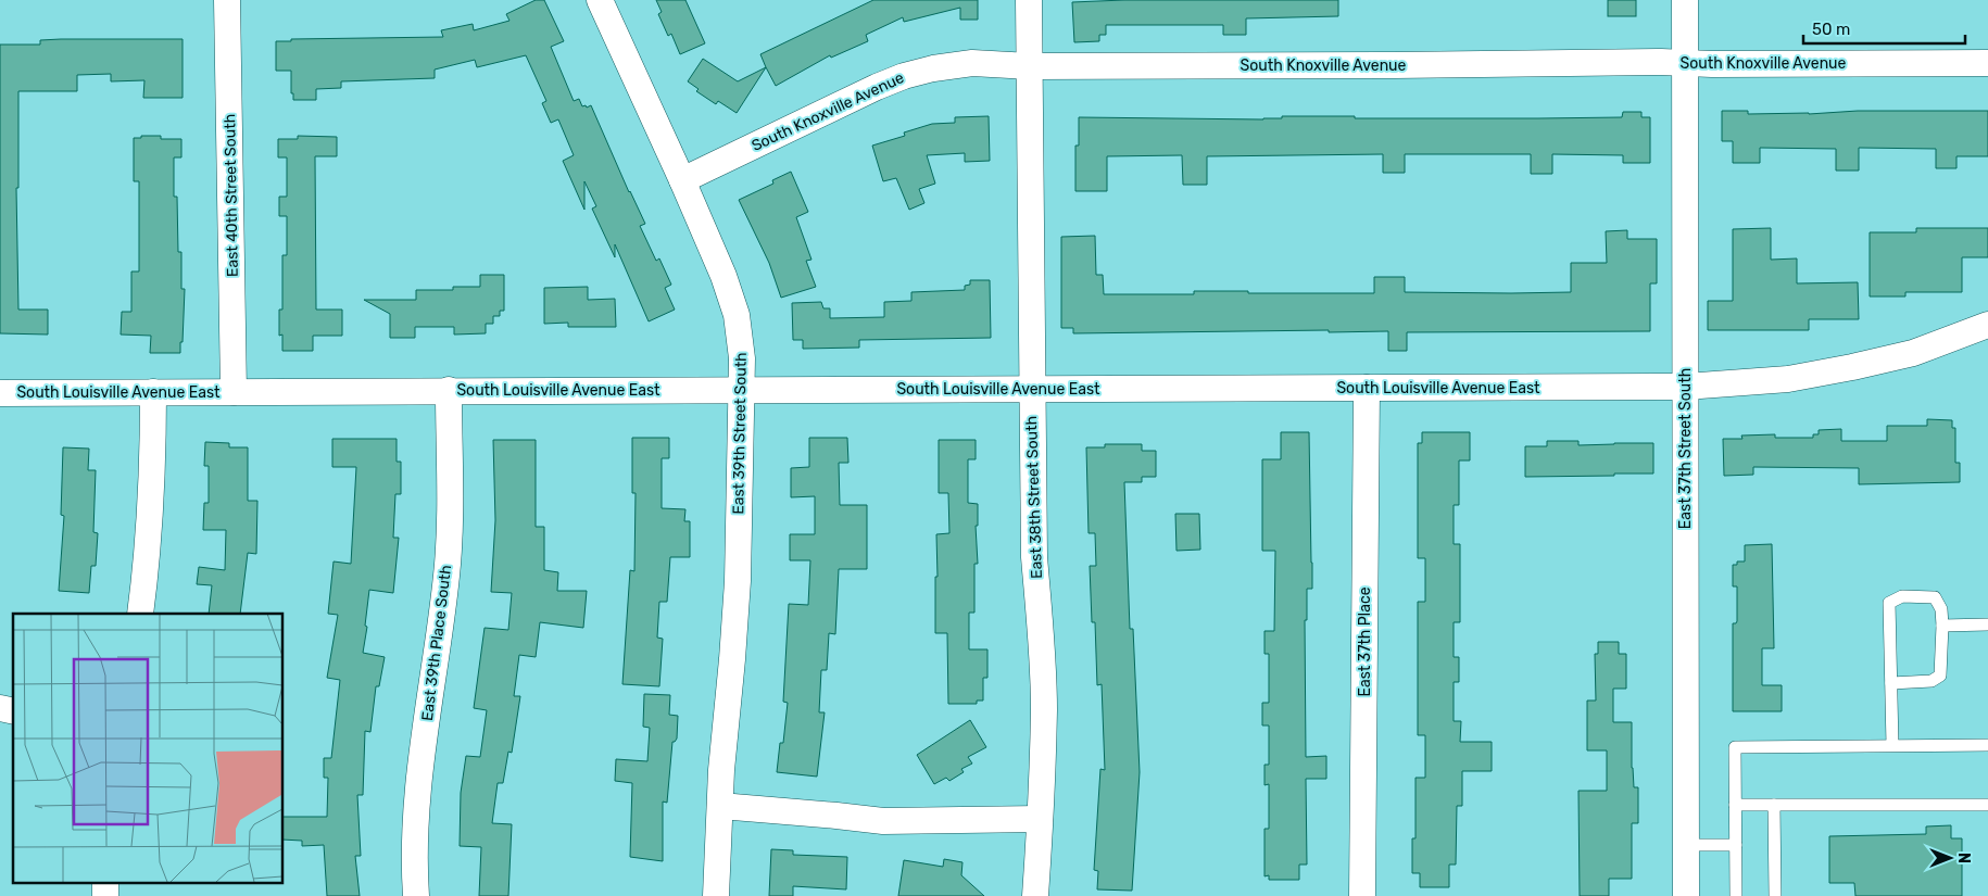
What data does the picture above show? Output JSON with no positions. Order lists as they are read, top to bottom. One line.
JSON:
{"streets":{"street":["South Knoxville Avenue","East 40th Street South","South Louisville Avenue East","East 39th Street South","East 37th Street South","East 38th Street South","East 37th Place","East 39th Place South"]},"crossings":[["South Knoxville Avenue","East 39th Street South"],["South Knoxville Avenue","East 37th Street South"],["South Knoxville Avenue","East 38th Street South"],["East 40th Street South","South Louisville Avenue East"],["South Louisville Avenue East","East 39th Street South"],["South Louisville Avenue East","East 37th Street South"],["South Louisville Avenue East","East 38th Street South"],["South Louisville Avenue East","East 37th Place"],["South Louisville Avenue East","East 39th Place South"]],"scale_bar":"50 m","north":"right"}
